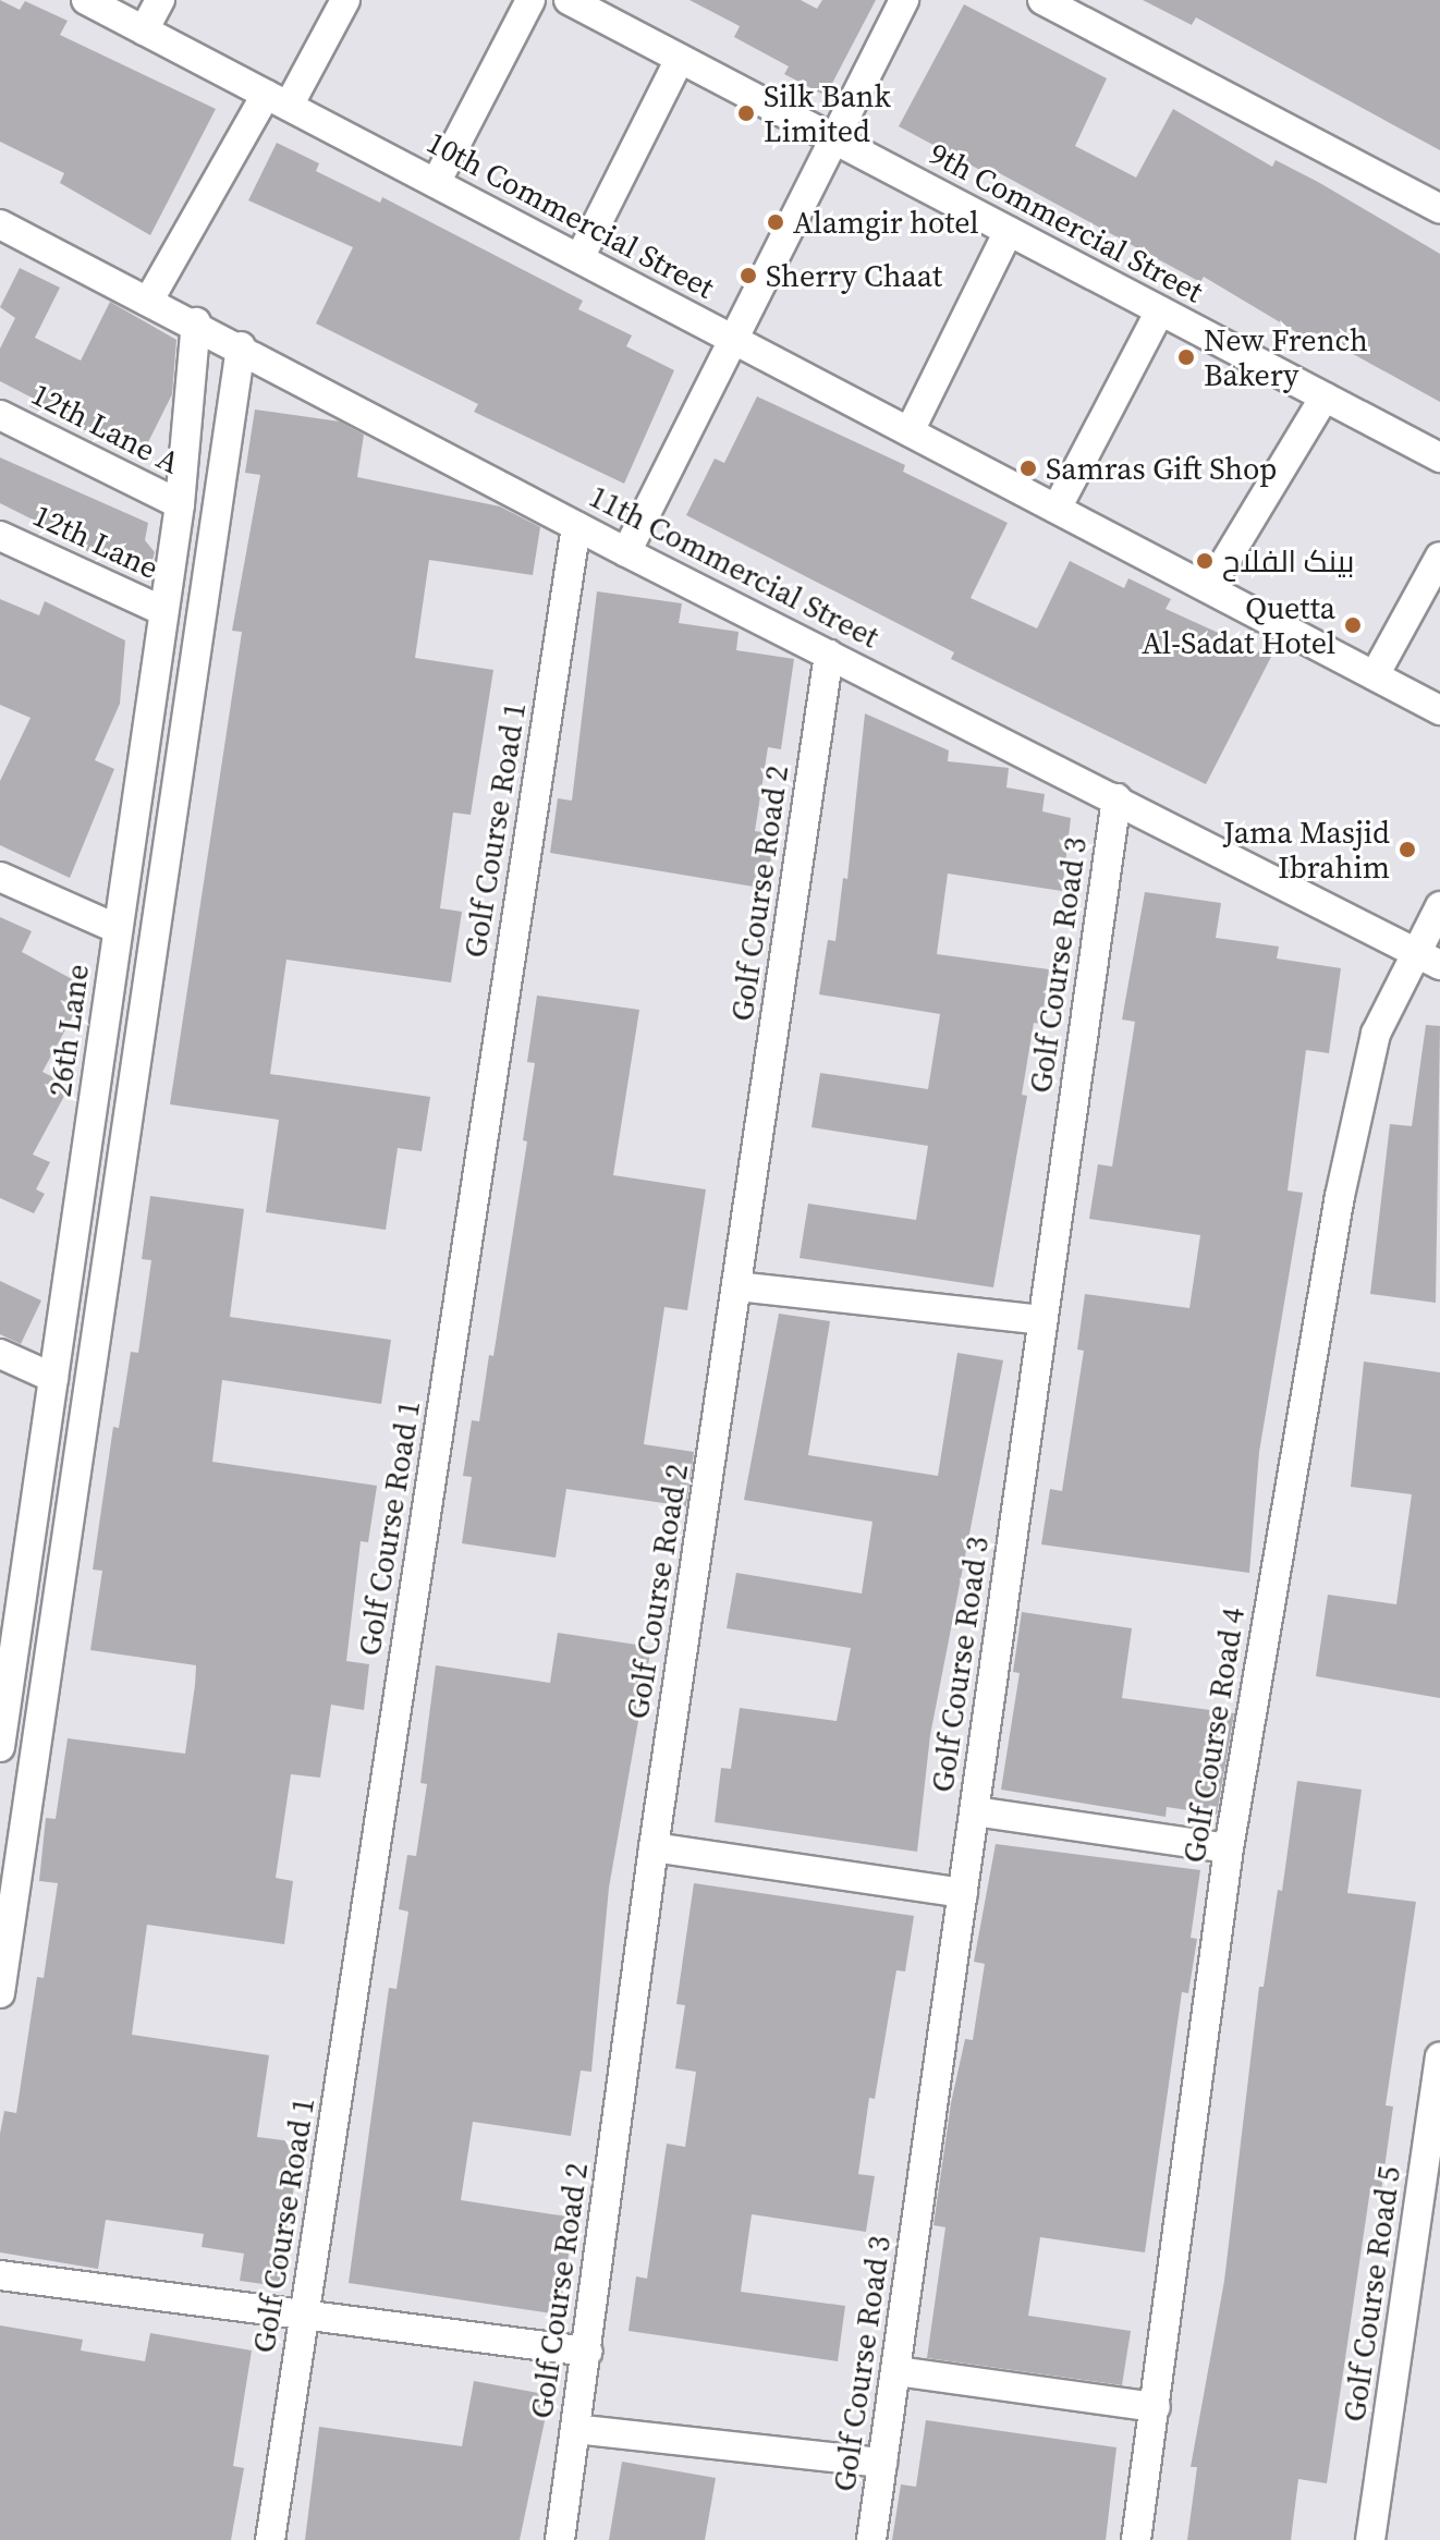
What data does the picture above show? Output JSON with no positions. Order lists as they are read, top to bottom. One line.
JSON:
{"streets":{"street":["10th Commercial Street","9th Commercial Street","12th Lane A","12th Lane","11th Commercial Street","Golf Course Road 1","Golf Course Road 2","Golf Course Road 3","26th Lane","Golf Course Road 4","Golf Course Road 5"]},"crossings":[["12th Lane A","26th Lane"],["12th Lane","26th Lane"],["11th Commercial Street","Golf Course Road 1"],["11th Commercial Street","Golf Course Road 2"],["11th Commercial Street","Golf Course Road 3"],["11th Commercial Street","26th Lane"],["11th Commercial Street","Golf Course Road 4"]],"places":["Silk Bank Limited","Alamgir hotel","Sherry Chaat","New French Bakery","Samras Gift Shop","بینک الفلاح","Quetta Al-Sadat Hotel","Jama Masjid Ibrahim"]}
